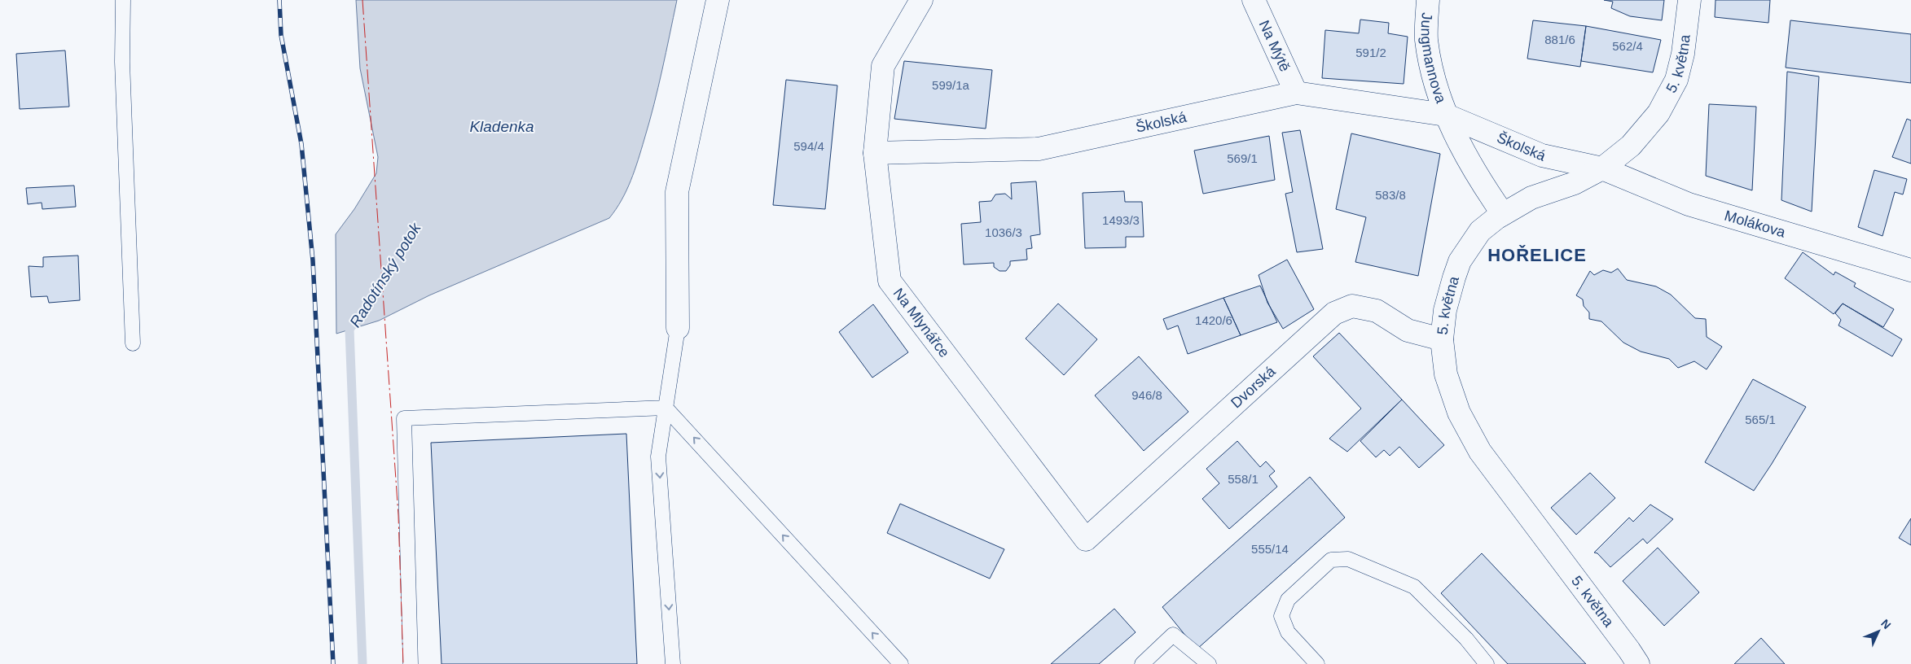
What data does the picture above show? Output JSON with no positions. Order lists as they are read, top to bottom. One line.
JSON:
{"streets":{"street":["Na Mýtě","Jungmannova","5. května","Školská","Molákova","Na Mlynářce","Dvorská"]},"crossings":[["Na Mýtě","Školská"],["Jungmannova","Školská"],["5. května","Školská"],["5. května","Molákova"],["5. května","Dvorská"],["Školská","Molákova"],["Školská","Na Mlynářce"],["Na Mlynářce","Dvorská"]],"districts":["HOŘELICE"],"water":["Kladenka","Radotínský potok"],"house_numbers":["881/6","562/4","591/2","599/1a","594/4","569/1","583/8","1493/3","1036/3","1420/6","946/8","565/1","558/1","555/14"],"north":"top right"}
